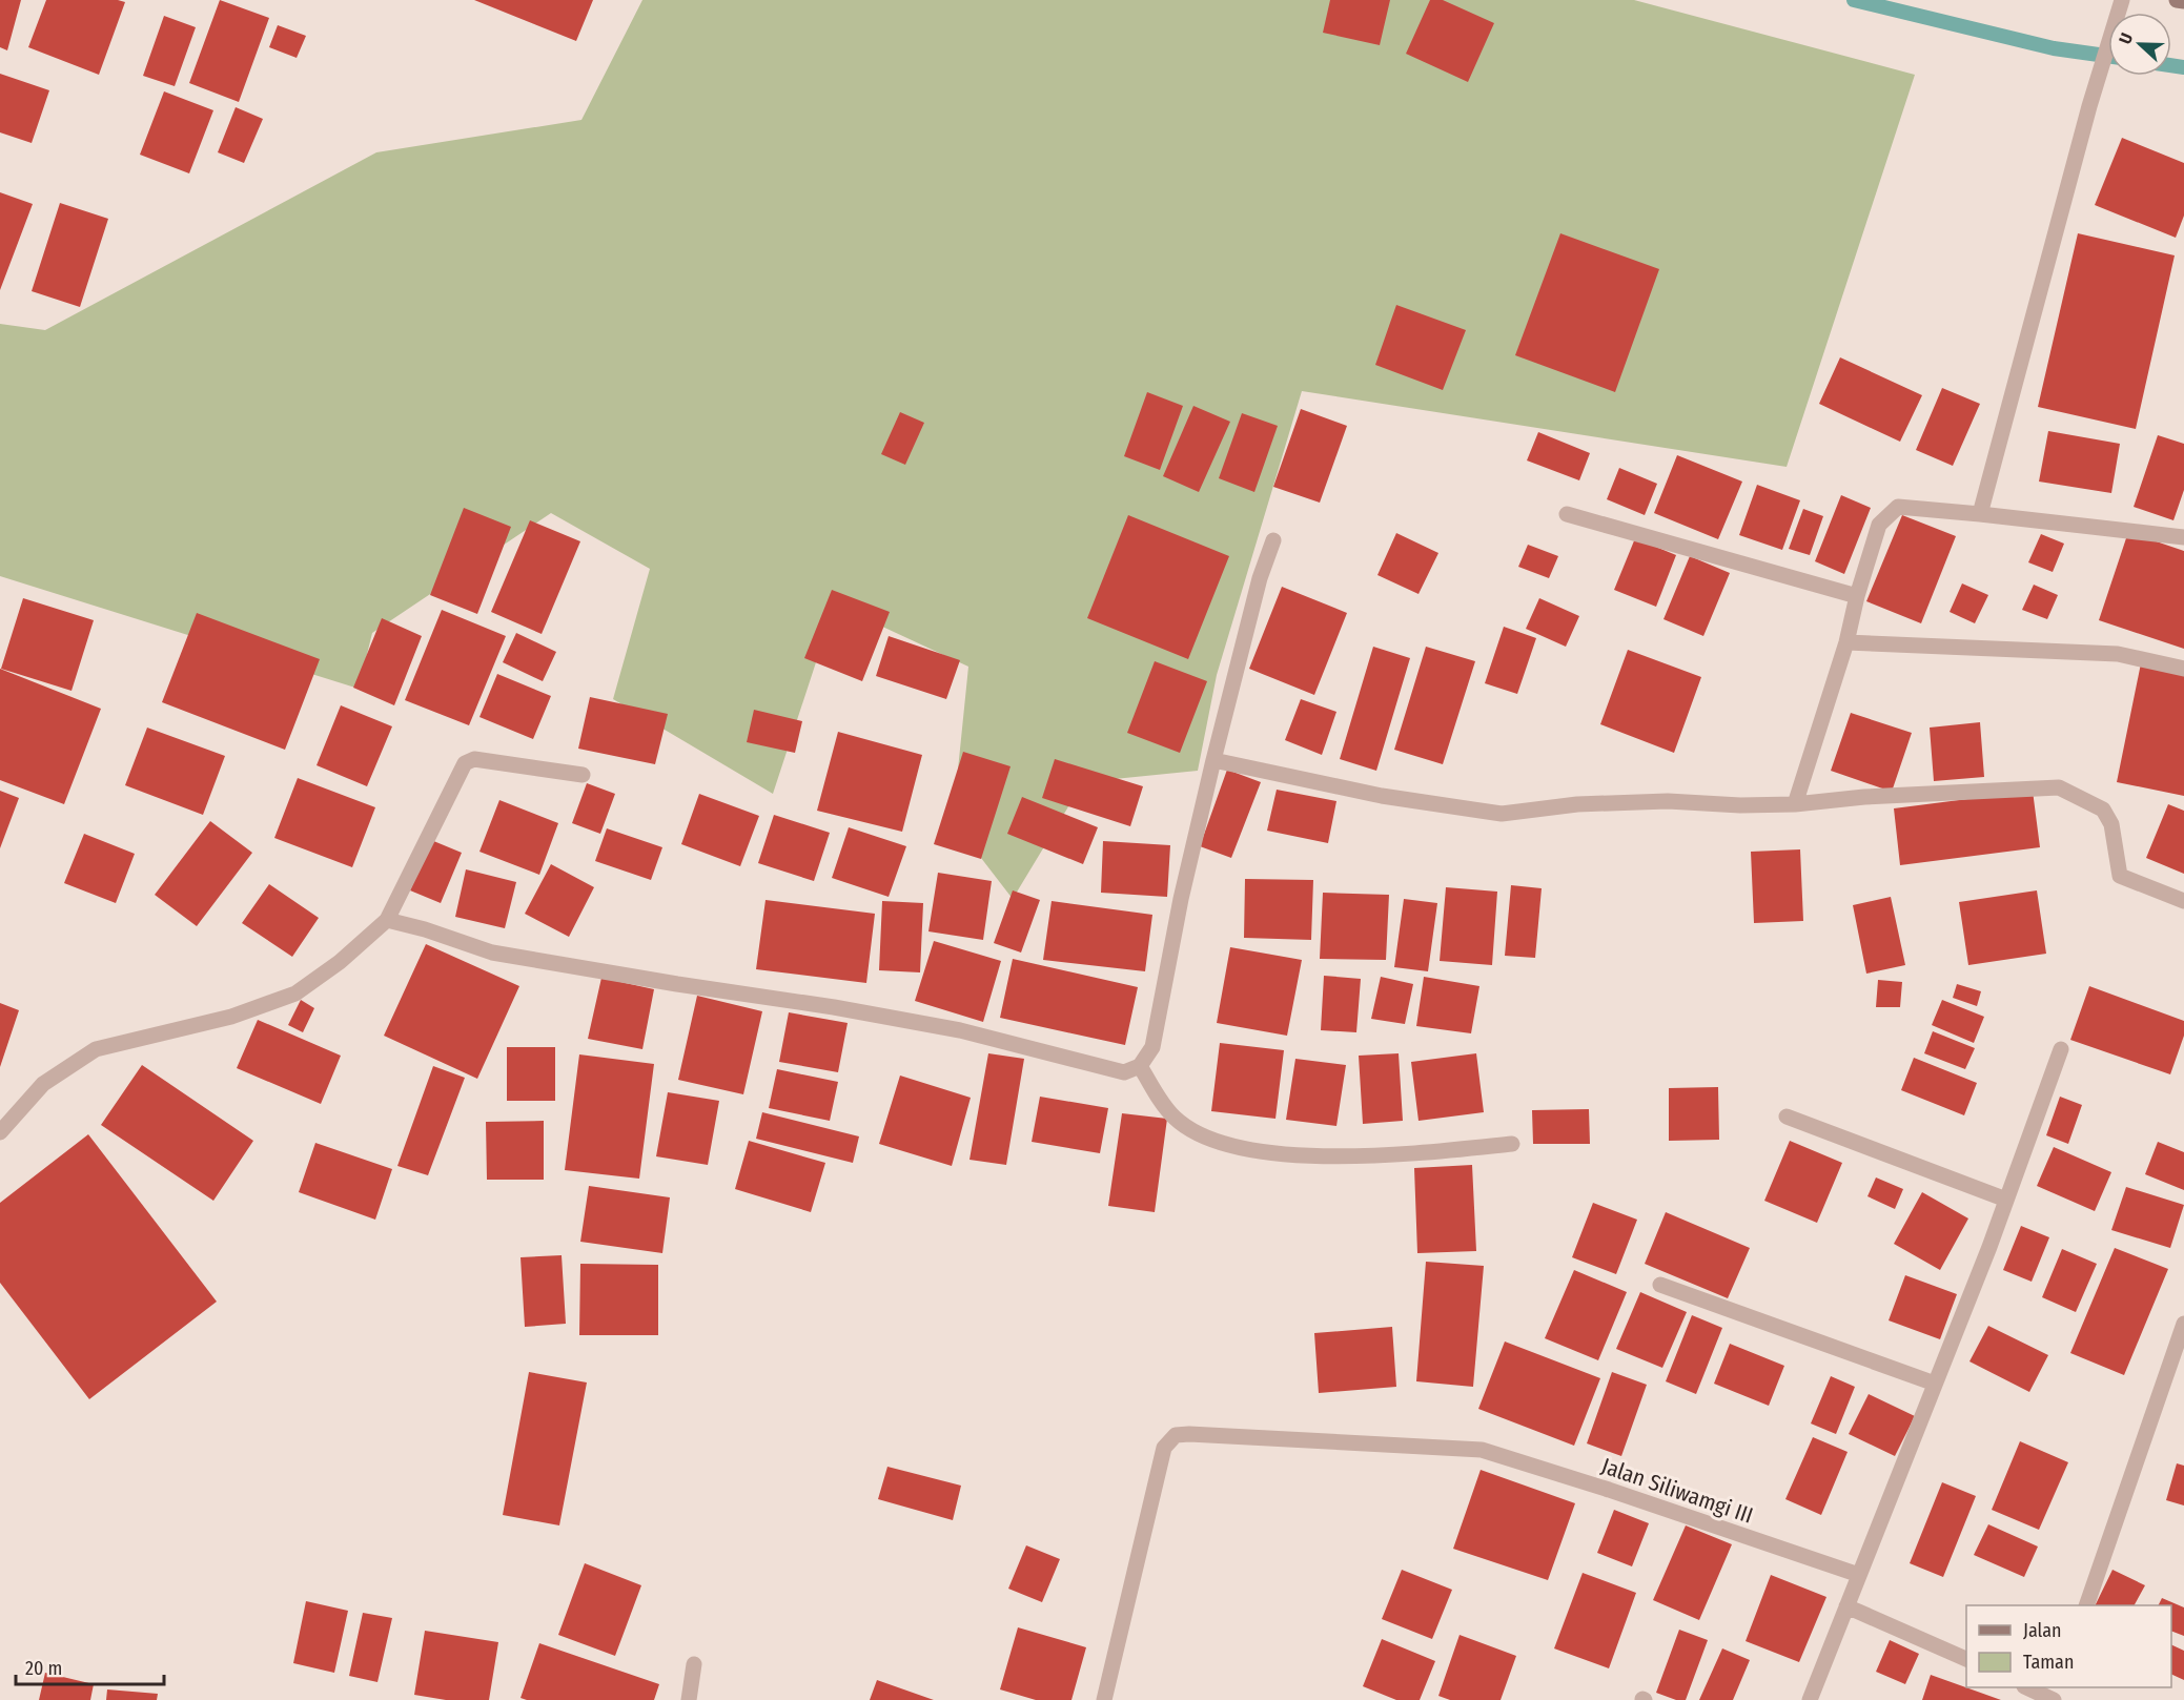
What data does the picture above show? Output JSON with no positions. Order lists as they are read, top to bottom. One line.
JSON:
{"streets":{"street":["Jalan Siliwamgi III"]},"legend":["Jalan","Taman"],"scale_bar":"20 m","north":"left"}
